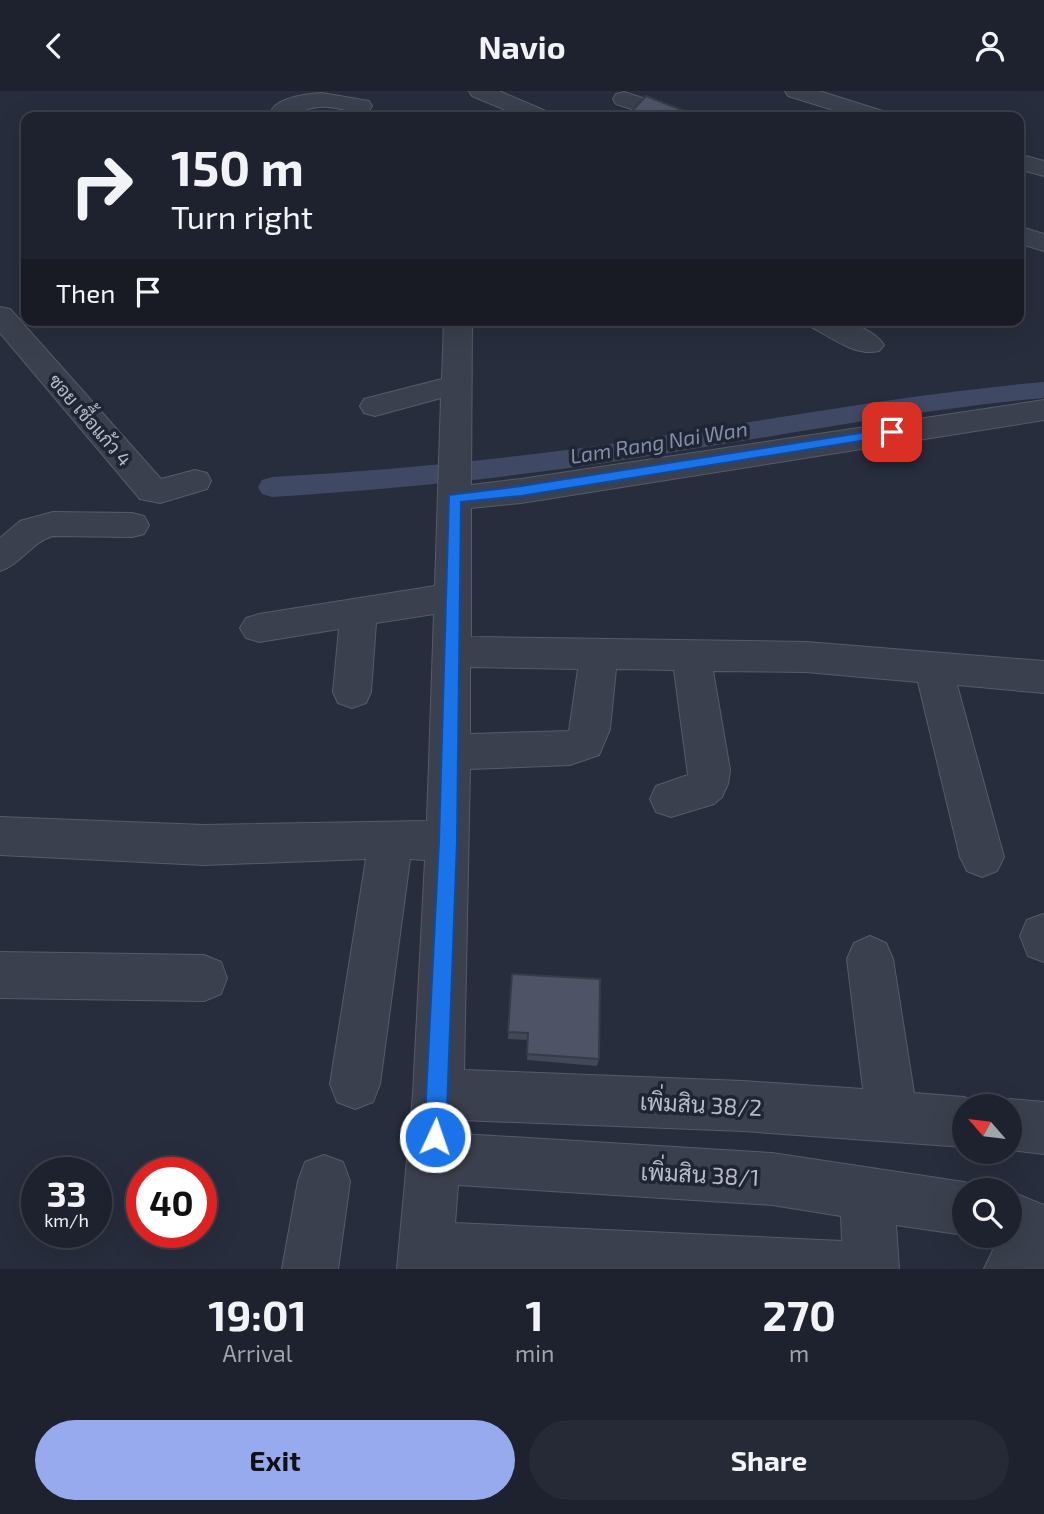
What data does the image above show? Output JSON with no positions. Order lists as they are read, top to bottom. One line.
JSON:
{"streets":{"street":["ซอย เชื้อแก้ว 4","เพิ่มสิน 38/2","เพิ่มสิน 38/1"]},"water":["Lam Rang Nai Wan"],"north":"top left","page":{"header":"Navio","turn":["150 m","Turn right"],"then":"Then","speed":"33 km/h","limit":"40","eta":["19:01","Arrival","1","min","270","m"],"buttons":["Exit","Share"]}}
